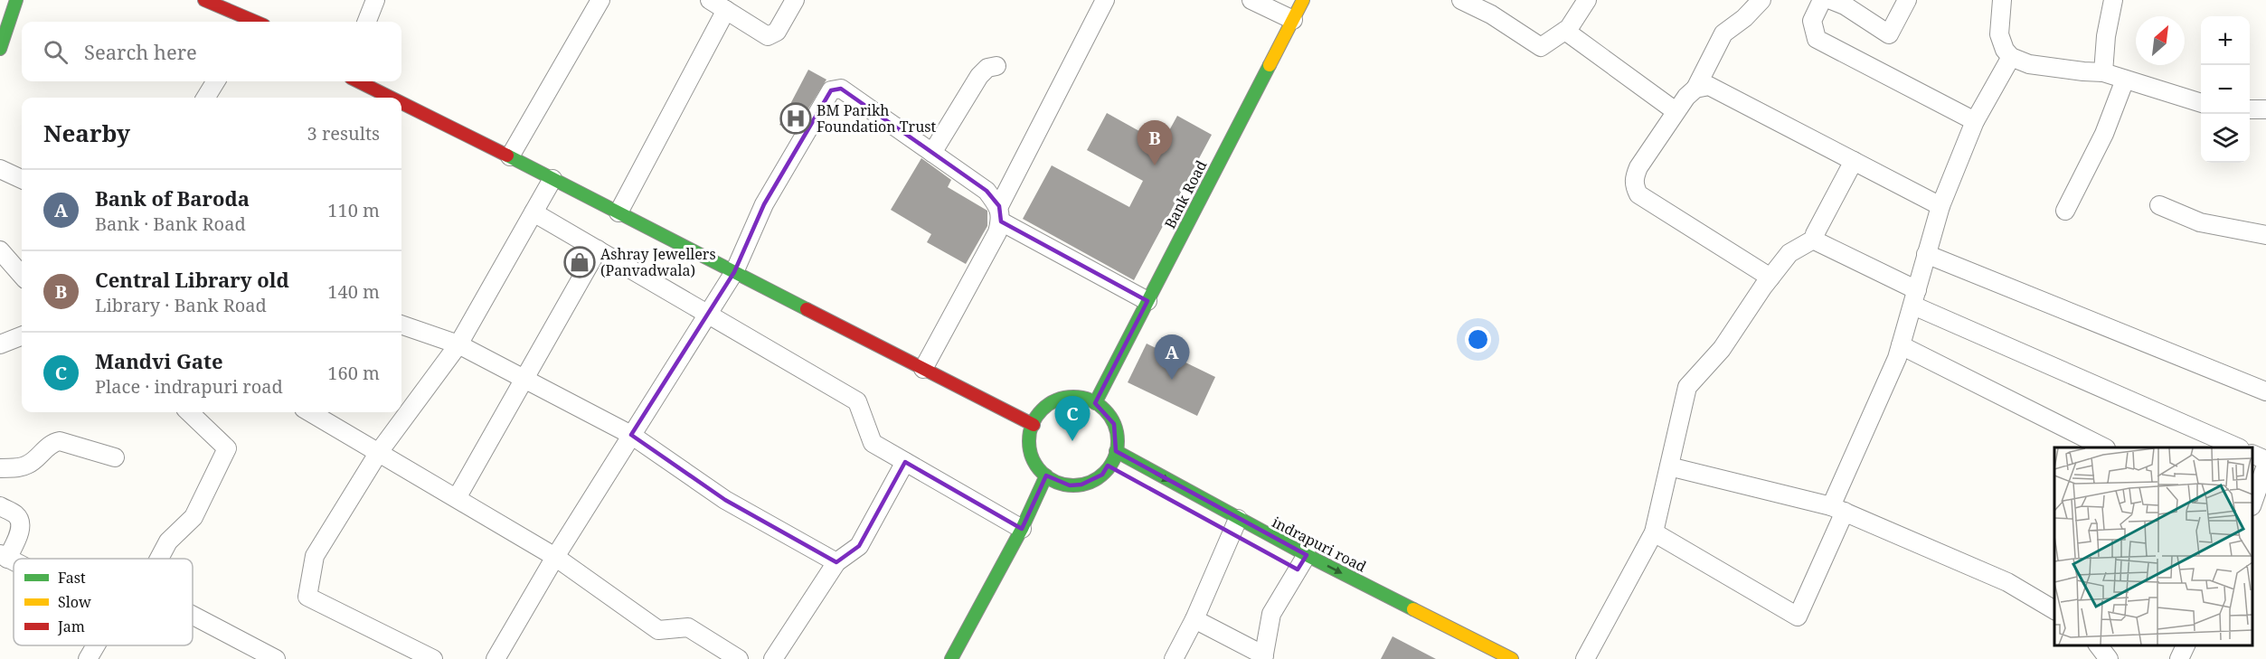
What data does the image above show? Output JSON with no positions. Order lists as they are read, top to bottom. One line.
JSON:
{"streets":{"main road":["Bank Road","indrapuri road"]},"crossings":[["Bank Road","indrapuri road"]],"one_way":["indrapuri road"],"places":{"hospital":["BM Parikh Foundation Trust"],"shop":["Ashray Jewellers (Panvadwala)"]},"legend":["Fast","Slow","Jam"],"north":"top right","page":{"map_buttons":["+","−"],"search":"Search here","heading":["Nearby","3 results"],"pins":["B","A","C"],"list":[{"mark":"A","name":"Bank of Baroda","note":"Bank · Bank Road","value":"110 m"},{"mark":"B","name":"Central Library old","note":"Library · Bank Road","value":"140 m"},{"mark":"C","name":"Mandvi Gate","note":"Place · indrapuri road","value":"160 m"}]}}
